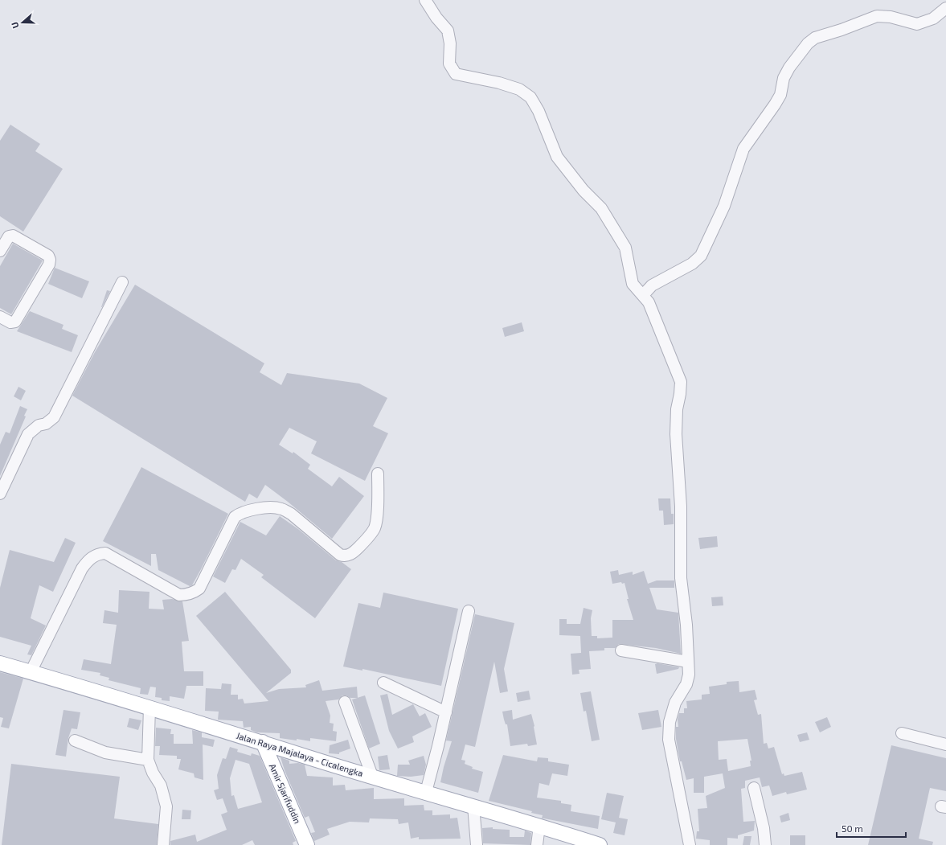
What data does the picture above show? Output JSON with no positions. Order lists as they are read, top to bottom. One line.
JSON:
{"streets":{"main road":["Jalan Raya Majalaya - Cicalengka","Amir Sjarifuddin"]},"crossings":[["Jalan Raya Majalaya - Cicalengka","Amir Sjarifuddin"]],"scale_bar":"50 m","north":"left"}
